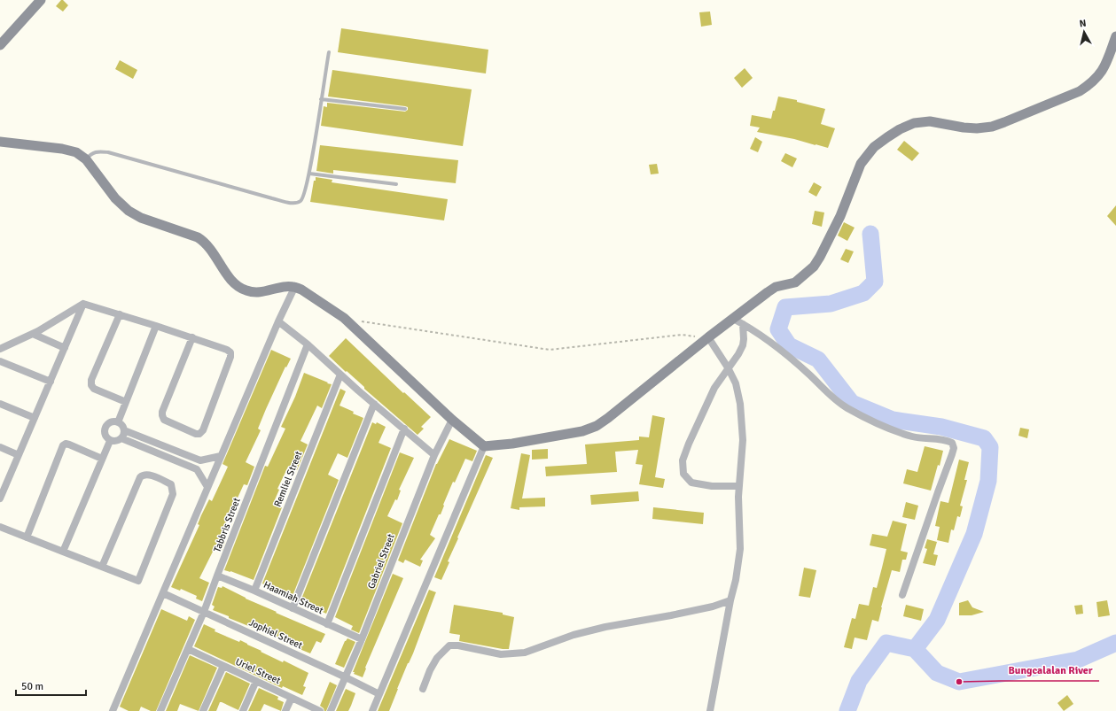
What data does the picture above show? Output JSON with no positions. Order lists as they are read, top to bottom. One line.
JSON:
{"streets":{"street":["Remliel Street","Tabbris Street","Gabriel Street","Haamiah Street","Jophiel Street","Uriel Street"]},"crossings":[["Remliel Street","Haamiah Street"],["Tabbris Street","Haamiah Street"],["Tabbris Street","Jophiel Street"],["Tabbris Street","Uriel Street"],["Gabriel Street","Haamiah Street"],["Gabriel Street","Jophiel Street"]],"places":["Bungcalalan River"],"scale_bar":"50 m","north":"top"}
